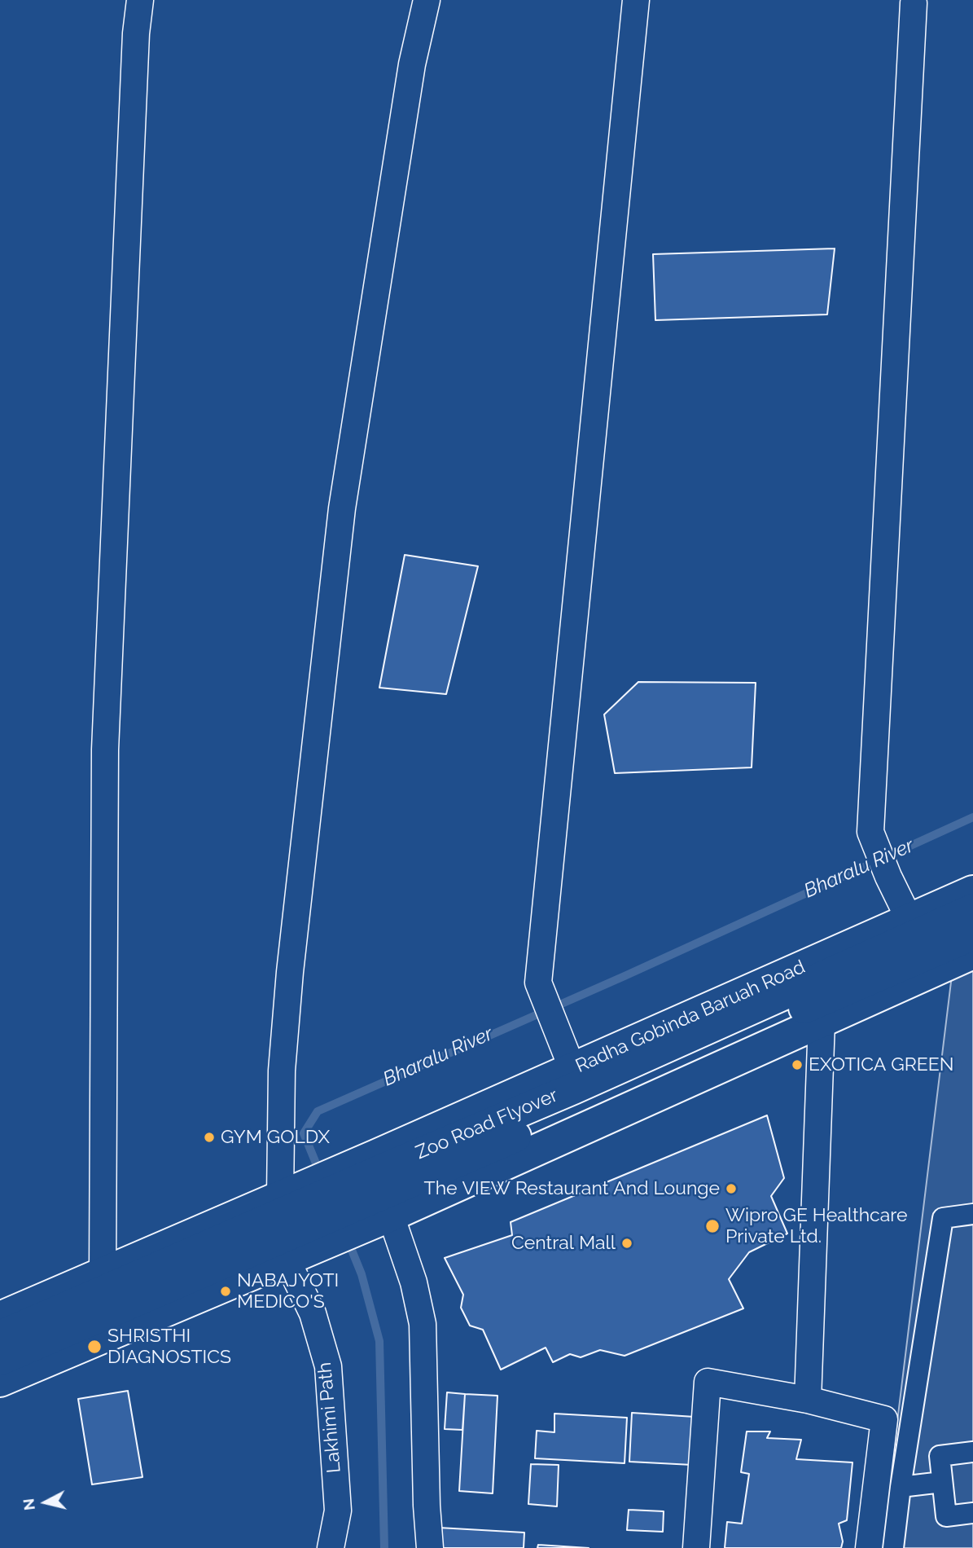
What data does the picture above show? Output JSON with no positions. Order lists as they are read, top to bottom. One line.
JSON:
{"streets":{"main road":["Radha Gobinda Baruah Road","Zoo Road Flyover"],"street":["Lakhimi Path"]},"water":["Bharalu River"],"places":["EXOTICA GREEN","GYM GOLDX","The VIEW Restaurant And Lounge","Wipro GE Healthcare Private Ltd.","Central Mall","NABAJYOTI MEDICO'S","SHRISTHI DIAGNOSTICS"],"north":"left"}
